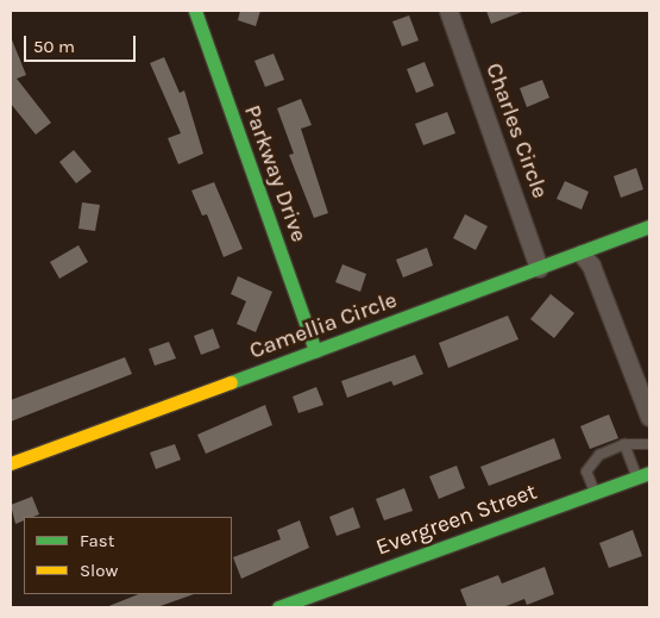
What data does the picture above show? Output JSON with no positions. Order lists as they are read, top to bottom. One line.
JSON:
{"streets":{"street":["Charles Circle","Parkway Drive","Camellia Circle","Evergreen Street"]},"crossings":[["Charles Circle","Camellia Circle"],["Parkway Drive","Camellia Circle"]],"legend":["Fast","Slow"],"scale_bar":"50 m"}
